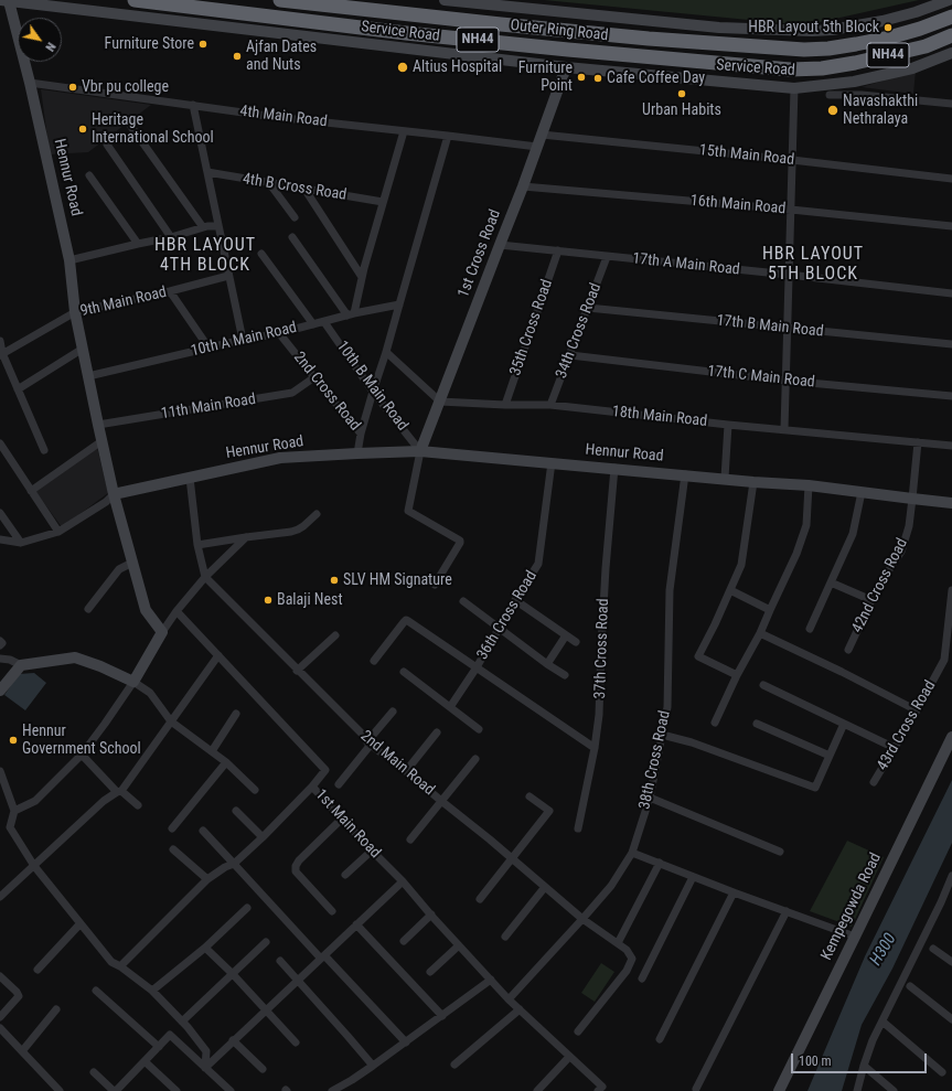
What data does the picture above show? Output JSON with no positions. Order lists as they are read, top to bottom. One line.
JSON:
{"streets":{"highway":["Outer Ring Road","NH44"],"street":["Service Road","4th Main Road","15th Main Road","Hennur Road","4th B Cross Road","16th Main Road","1st Cross Road","17th A Main Road","9th Main Road","17th B Main Road","35th Cross Road","34th Cross Road","10th A Main Road","17th C Main Road","10th B Main Road","2nd Cross Road","11th Main Road","18th Main Road","42nd Cross Road","36th Cross Road","37th Cross Road","43rd Cross Road","38th Cross Road","2nd Main Road","1st Main Road","Kempegowda Road"]},"crossings":[["Service Road","Hennur Road"],["Service Road","1st Cross Road"],["4th Main Road","Hennur Road"],["4th Main Road","1st Cross Road"],["15th Main Road","1st Cross Road"],["Hennur Road","1st Cross Road"],["Hennur Road","9th Main Road"],["Hennur Road","10th A Main Road"],["Hennur Road","10th B Main Road"],["Hennur Road","2nd Cross Road"],["Hennur Road","11th Main Road"],["Hennur Road","42nd Cross Road"],["Hennur Road","36th Cross Road"],["Hennur Road","37th Cross Road"],["Hennur Road","38th Cross Road"],["16th Main Road","1st Cross Road"],["1st Cross Road","17th A Main Road"],["1st Cross Road","10th B Main Road"],["1st Cross Road","18th Main Road"],["17th A Main Road","35th Cross Road"],["17th A Main Road","34th Cross Road"],["17th B Main Road","34th Cross Road"],["35th Cross Road","18th Main Road"],["34th Cross Road","17th C Main Road"],["34th Cross Road","18th Main Road"],["10th A Main Road","10th B Main Road"],["10th A Main Road","2nd Cross Road"],["2nd Cross Road","11th Main Road"],["18th Main Road","42nd Cross Road"],["38th Cross Road","2nd Main Road"],["38th Cross Road","1st Main Road"]],"districts":["HBR LAYOUT 4TH BLOCK","HBR LAYOUT 5TH BLOCK"],"water":["H300"],"places":["HBR Layout 5th Block","Furniture Store","Ajfan Dates and Nuts","Altius Hospital","Furniture Point","Cafe Coffee Day","Vbr pu college","Urban Habits","Navashakthi Nethralaya","Heritage International School","SLV HM Signature","Balaji Nest","Hennur Government School"],"scale_bar":"100 m","north":"bottom right"}
